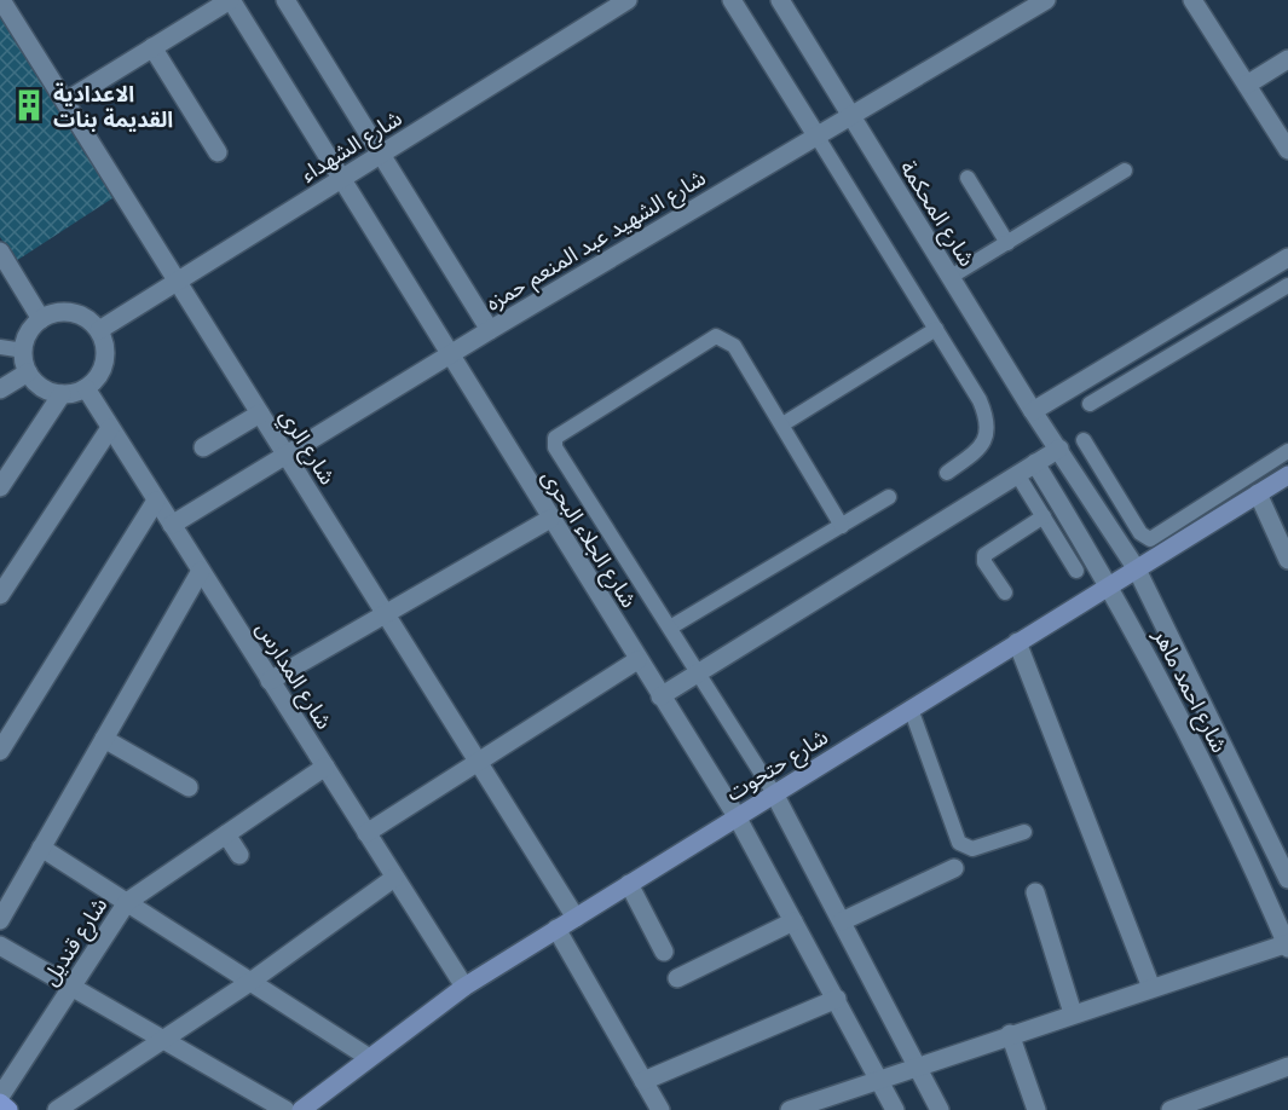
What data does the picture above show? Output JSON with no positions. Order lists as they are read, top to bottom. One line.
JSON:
{"streets":{"main road":["شارع حتحوت"],"street":["شارع الشهداء","شارع المحكمة","شارع الشهيد عبد المنعم حمزه","شارع الري","شارع الجلاء البحرى","شارع المدارس","شارع احمد ماهر","شارع قنديل"]},"crossings":[["شارع الشهداء","شارع الري"],["شارع الشهداء","شارع الجلاء البحرى"],["شارع الشهداء","شارع المدارس"],["شارع المحكمة","شارع الشهيد عبد المنعم حمزه"],["شارع المحكمة","شارع احمد ماهر"],["شارع الشهيد عبد المنعم حمزه","شارع الري"],["شارع الشهيد عبد المنعم حمزه","شارع الجلاء البحرى"],["شارع الشهيد عبد المنعم حمزه","شارع المدارس"],["شارع الري","شارع حتحوت"],["شارع الجلاء البحرى","شارع حتحوت"],["شارع المدارس","شارع حتحوت"],["شارع المدارس","شارع قنديل"],["شارع احمد ماهر","شارع حتحوت"]],"places":{"building":["الاعدادية القديمة بنات"]}}
